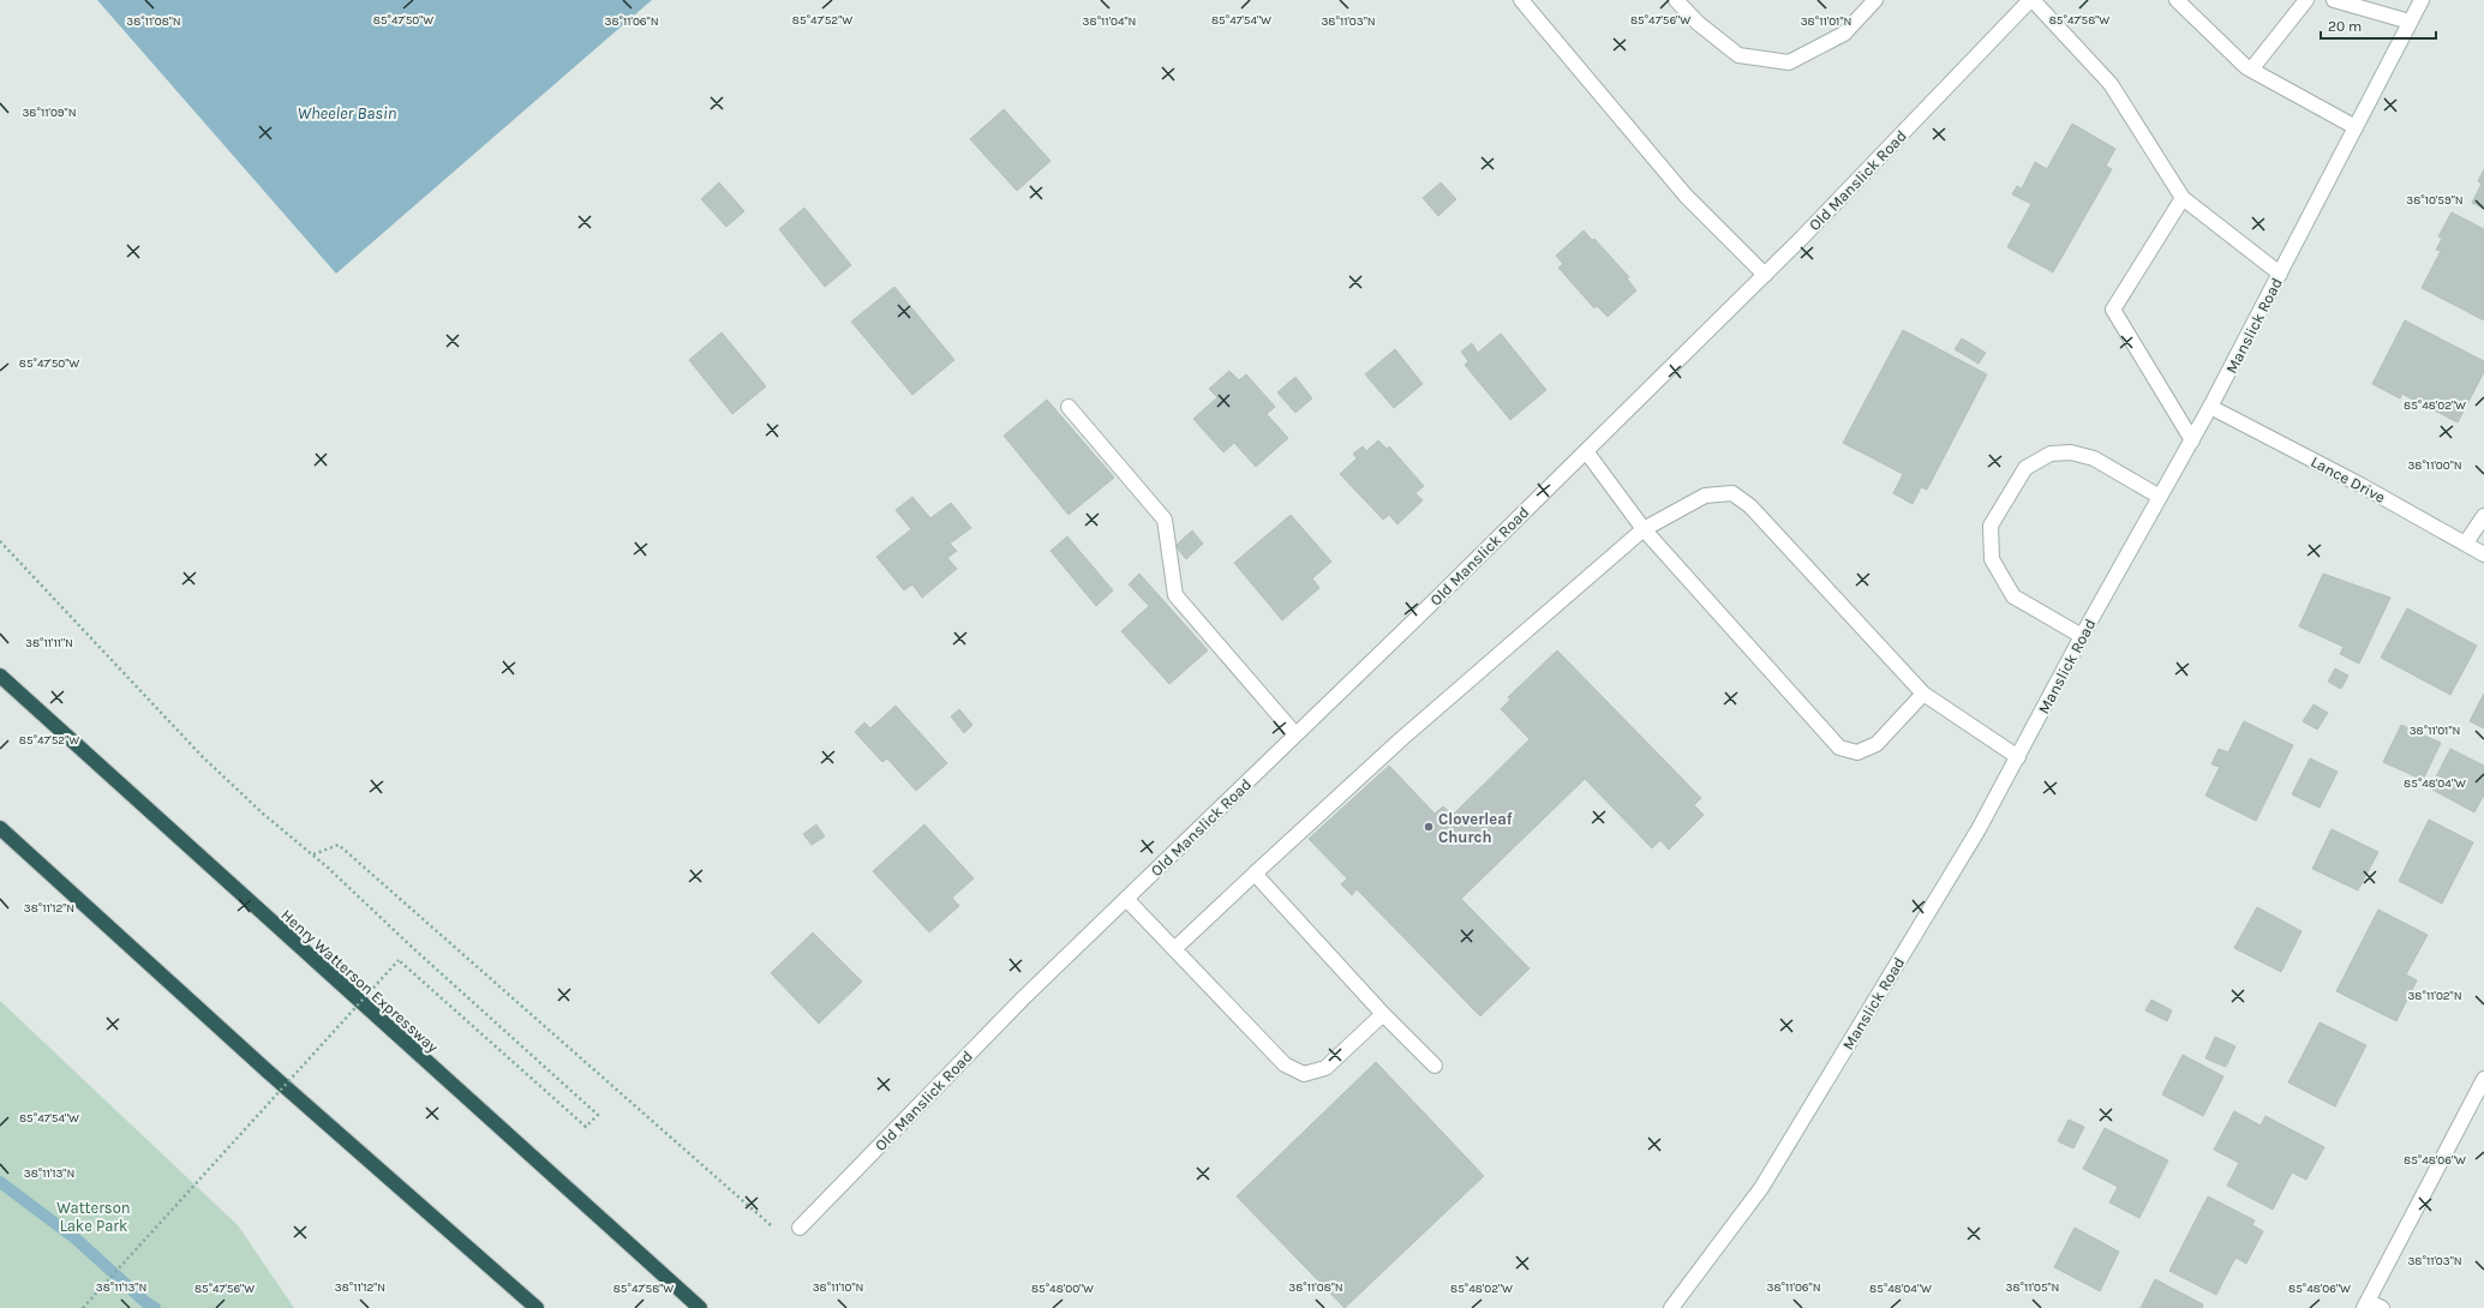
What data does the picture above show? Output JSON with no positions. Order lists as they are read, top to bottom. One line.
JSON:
{"streets":{"highway":["Henry Watterson Expressway"],"street":["Old Manslick Road","Manslick Road","Lance Drive"]},"crossings":[["Manslick Road","Lance Drive"]],"water":["Wheeler Basin"],"parks":["Watterson Lake Park"],"places":["Cloverleaf Church"],"scale_bar":"20 m","coordinates":["85°47'50\"W","85°47'52\"W","85°47'54\"W","85°47'56\"W","85°47'58\"W","38°11'03\"N","38°11'08\"N","38°11'06\"N","38°11'04\"N","38°11'01\"N","38°11'09\"N","38°10'59\"N","85°48'02\"W","38°11'00\"N","38°11'11\"N","85°48'04\"W","38°11'12\"N","38°11'02\"N","85°48'06\"W","38°11'13\"N","38°11'10\"N","38°11'05\"N","85°48'00\"W"]}
